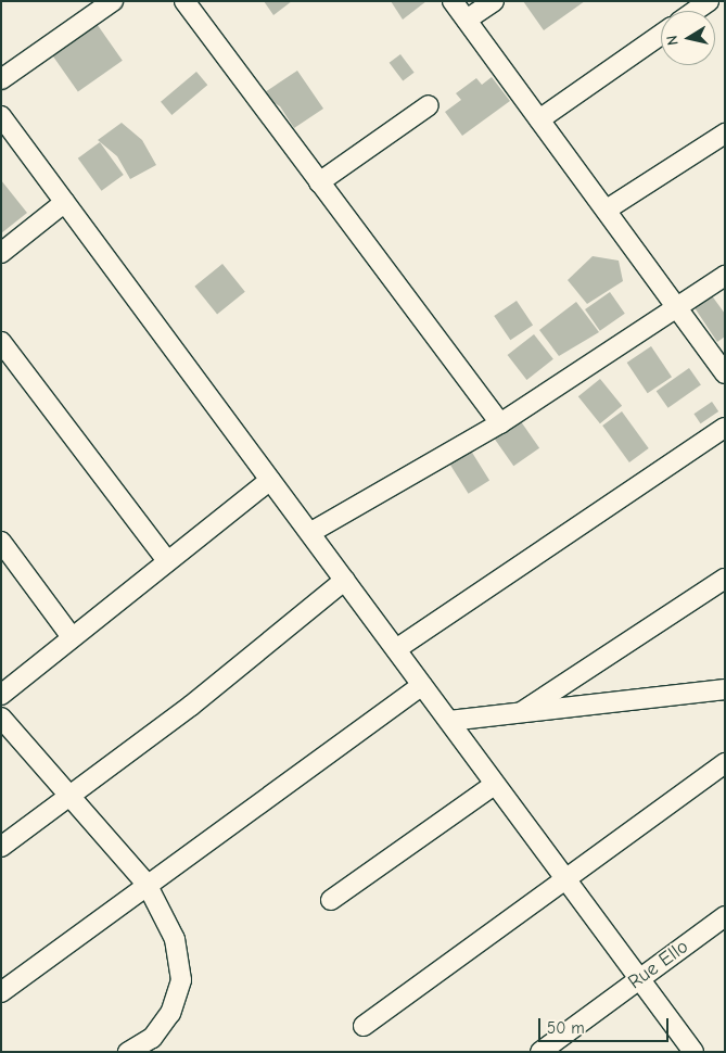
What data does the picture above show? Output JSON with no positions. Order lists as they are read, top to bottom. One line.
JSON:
{"streets":{"street":["Rue Ello"]},"scale_bar":"50 m","north":"left"}
